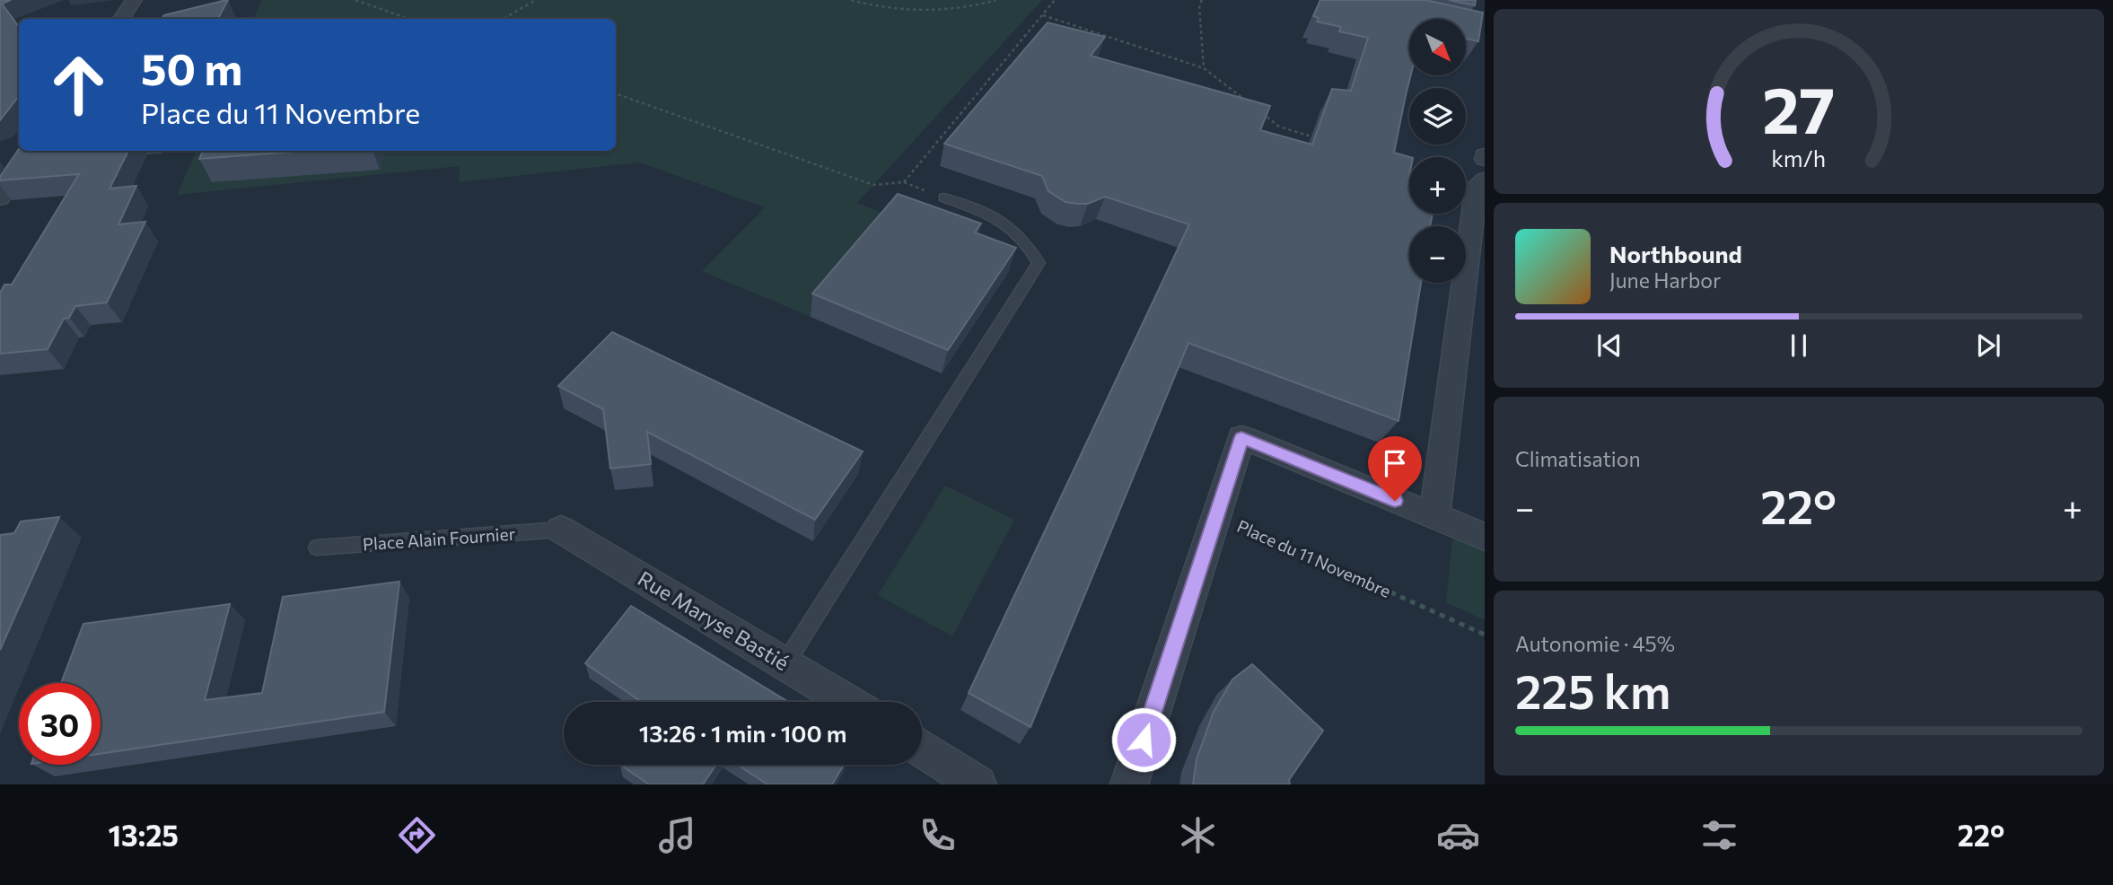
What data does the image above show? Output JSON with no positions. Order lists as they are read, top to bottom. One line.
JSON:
{"streets":{"street":["Place du 11 Novembre","Rue Maryse Bastié"],"lane":["Place Alain Fournier"]},"crossings":[["Place Alain Fournier","Rue Maryse Bastié"]],"north":"bottom right","page":{"map_buttons":["+","−"],"turn":["50 m","Place du 11 Novembre"],"song":["Northbound","June Harbor"],"tile":["Climatisation",["Autonomie · 45%","225 km"]],"heat":["−","22°","+"],"limit":"30","trip":"13:26 · 1 min · 100 m","tabs":["13:25","22°"],"gauge":["27","km/h"]}}
